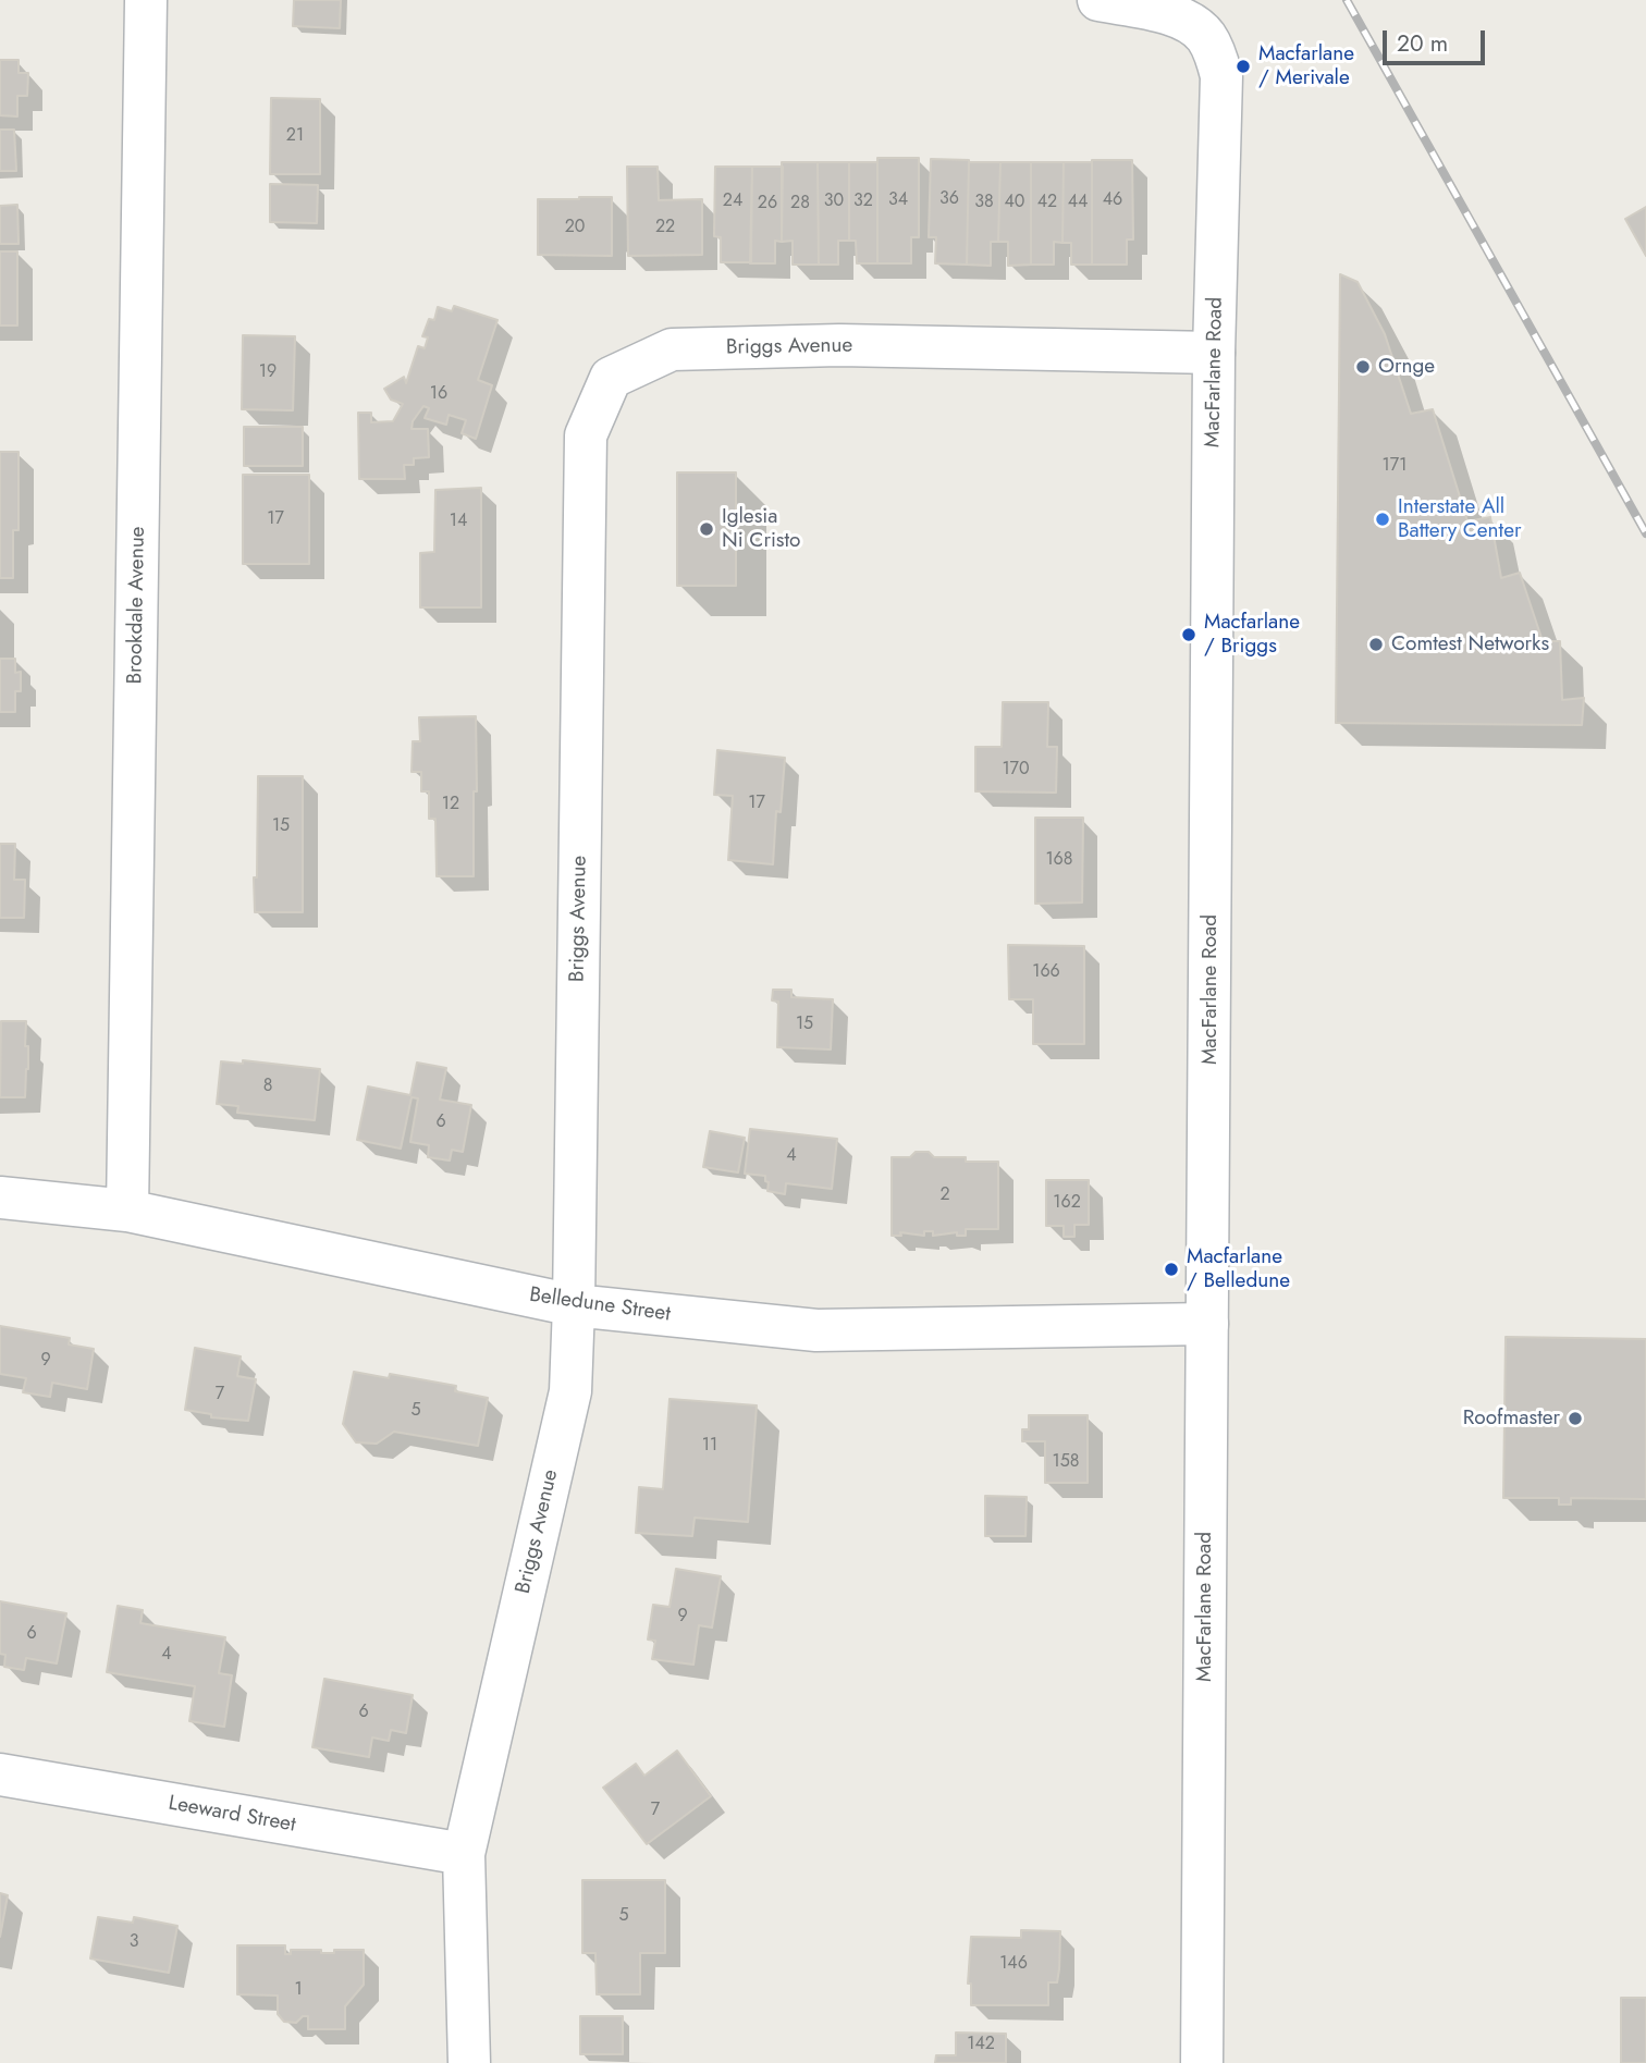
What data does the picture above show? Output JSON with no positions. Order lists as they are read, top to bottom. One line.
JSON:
{"streets":{"street":["Briggs Avenue","MacFarlane Road","Brookdale Avenue","Belledune Street","Leeward Street"]},"crossings":[["Briggs Avenue","MacFarlane Road"],["Briggs Avenue","Belledune Street"],["Briggs Avenue","Leeward Street"],["MacFarlane Road","Belledune Street"],["Brookdale Avenue","Belledune Street"]],"places":["Macfarlane / Merivale","Ornge","Interstate All Battery Center","Iglesia Ni Cristo","Macfarlane / Briggs","Comtest Networks","Macfarlane / Belledune","Roofmaster"],"house_numbers":["21","36","34","46","24","30","32","38","40","42","44","26","28","20","22","19","16","171","17","14","170","17","12","15","168","166","15","8","6","4","2","162","9","7","5","11","158","9","6","4","6","7","5","3","146","1","142"],"scale_bar":"20 m"}
